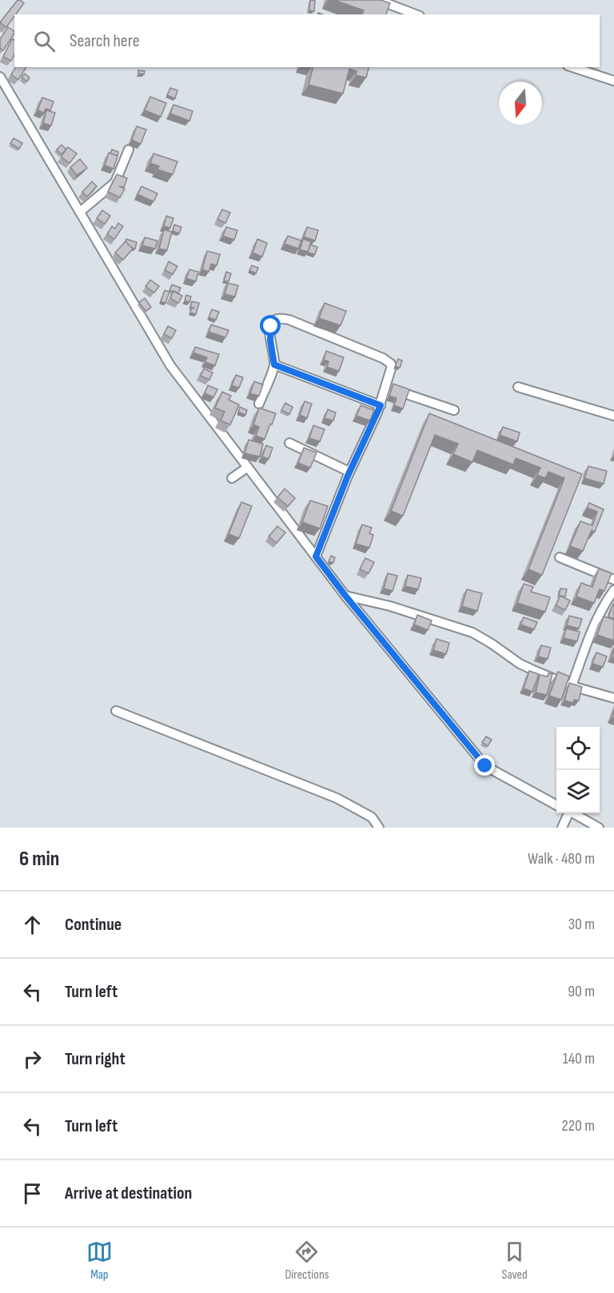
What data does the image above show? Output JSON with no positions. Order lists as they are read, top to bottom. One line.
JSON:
{"north":"bottom","page":{"search":"Search here","heading":["6 min","Walk · 480 m"],"list":[["Continue","30 m"],["Turn left","90 m"],["Turn right","140 m"],["Turn left","220 m"],"Arrive at destination"],"nav":["Map","Directions","Saved"]}}
